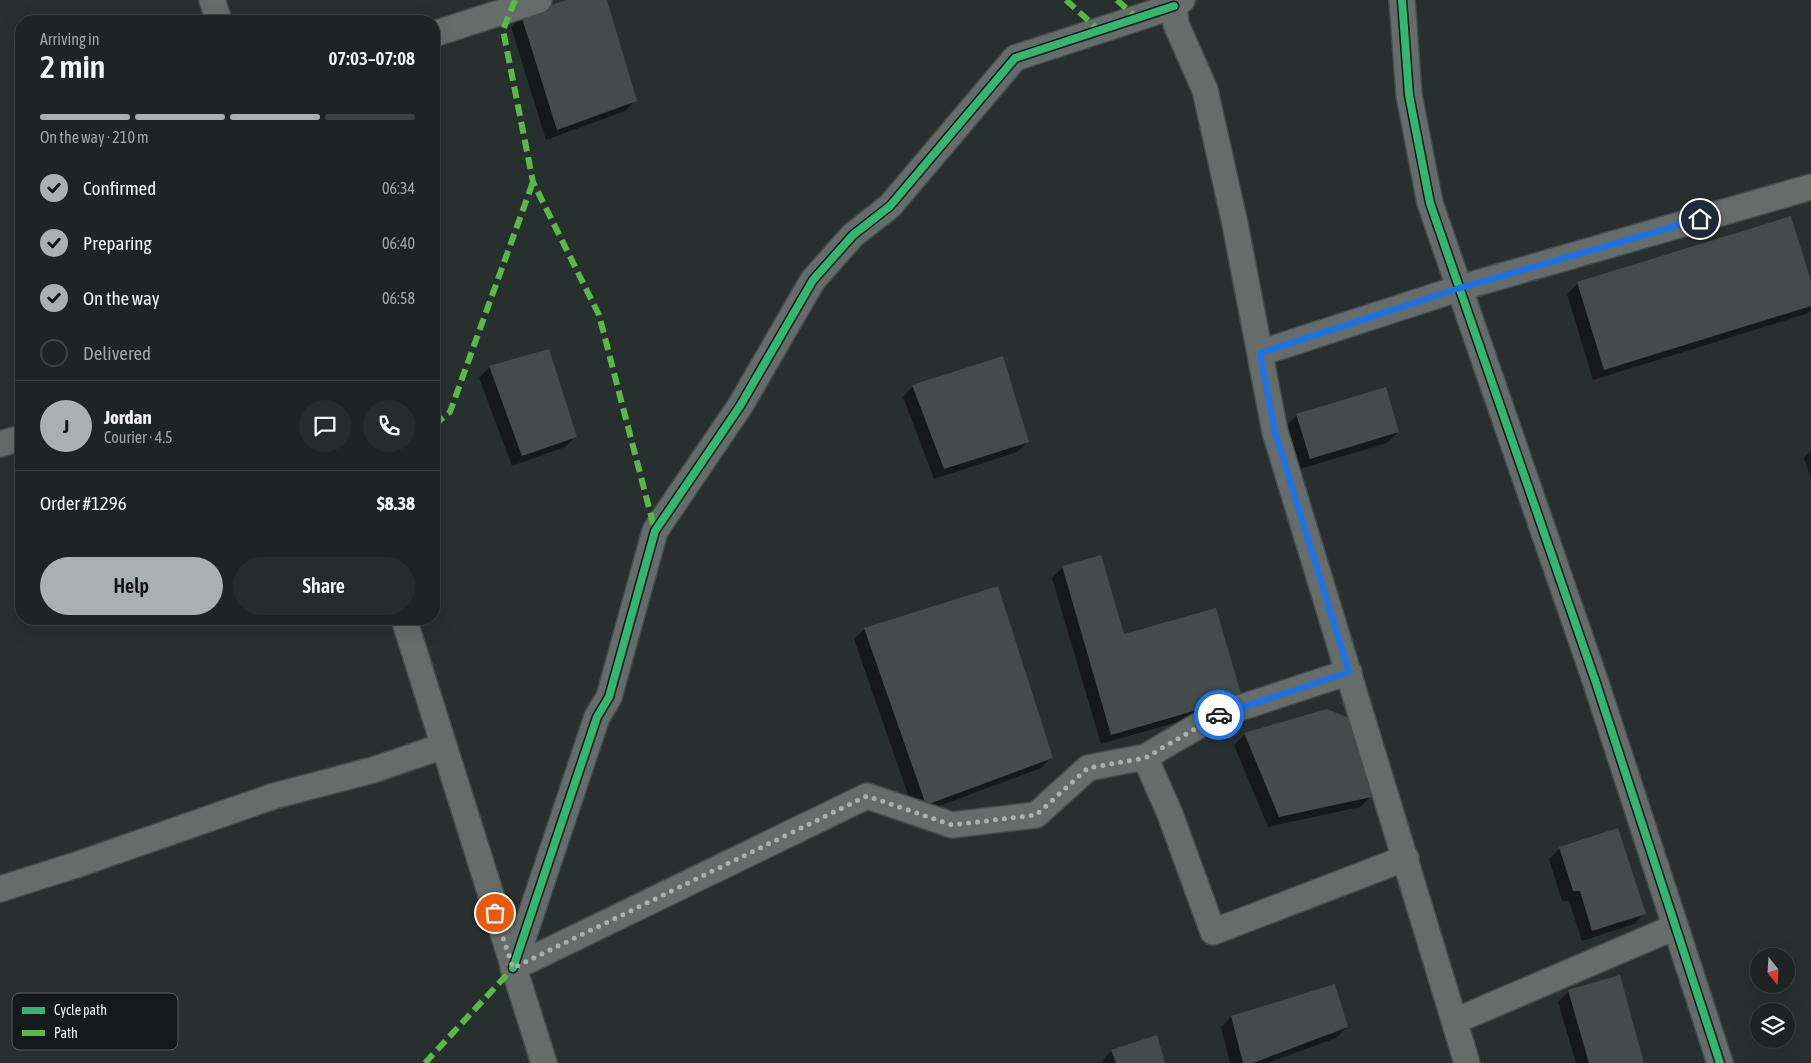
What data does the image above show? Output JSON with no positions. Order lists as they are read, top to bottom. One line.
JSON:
{"legend":["Cycle path","Path"],"north":"bottom","page":{"heading":["2 min","Arriving in","07:03–07:08"],"panel":["Jordan","Courier · 4.5","Order #1296","$8.38"],"bar":"On the way · 210 m","list":[["Confirmed","06:34"],["Preparing","06:40"],["On the way","06:58"],"Delivered"],"round":"J","buttons":["Help","Share"]}}
